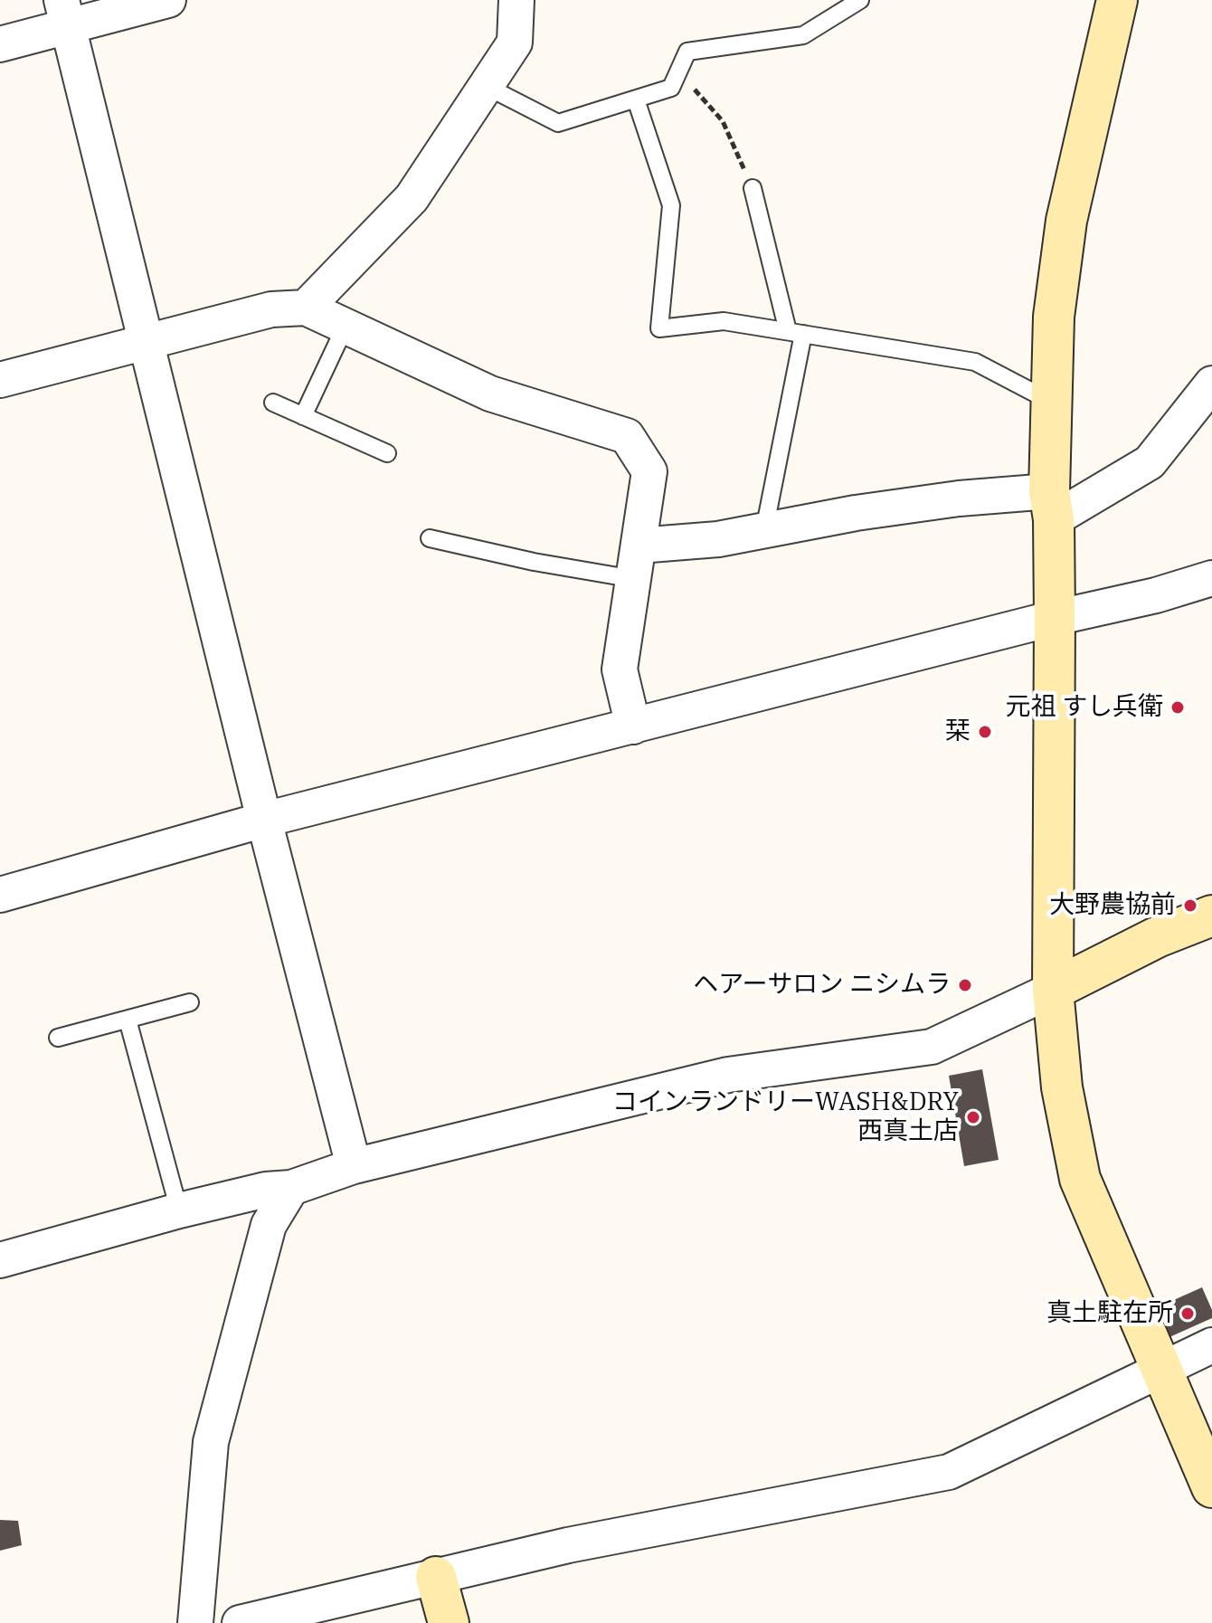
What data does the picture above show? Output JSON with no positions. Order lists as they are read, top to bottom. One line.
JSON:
{"places":["元祖 すし兵衛","栞","大野農協前","ヘアーサロン ニシムラ","コインランドリーWASH&DRY 西真土店","真土駐在所"]}
